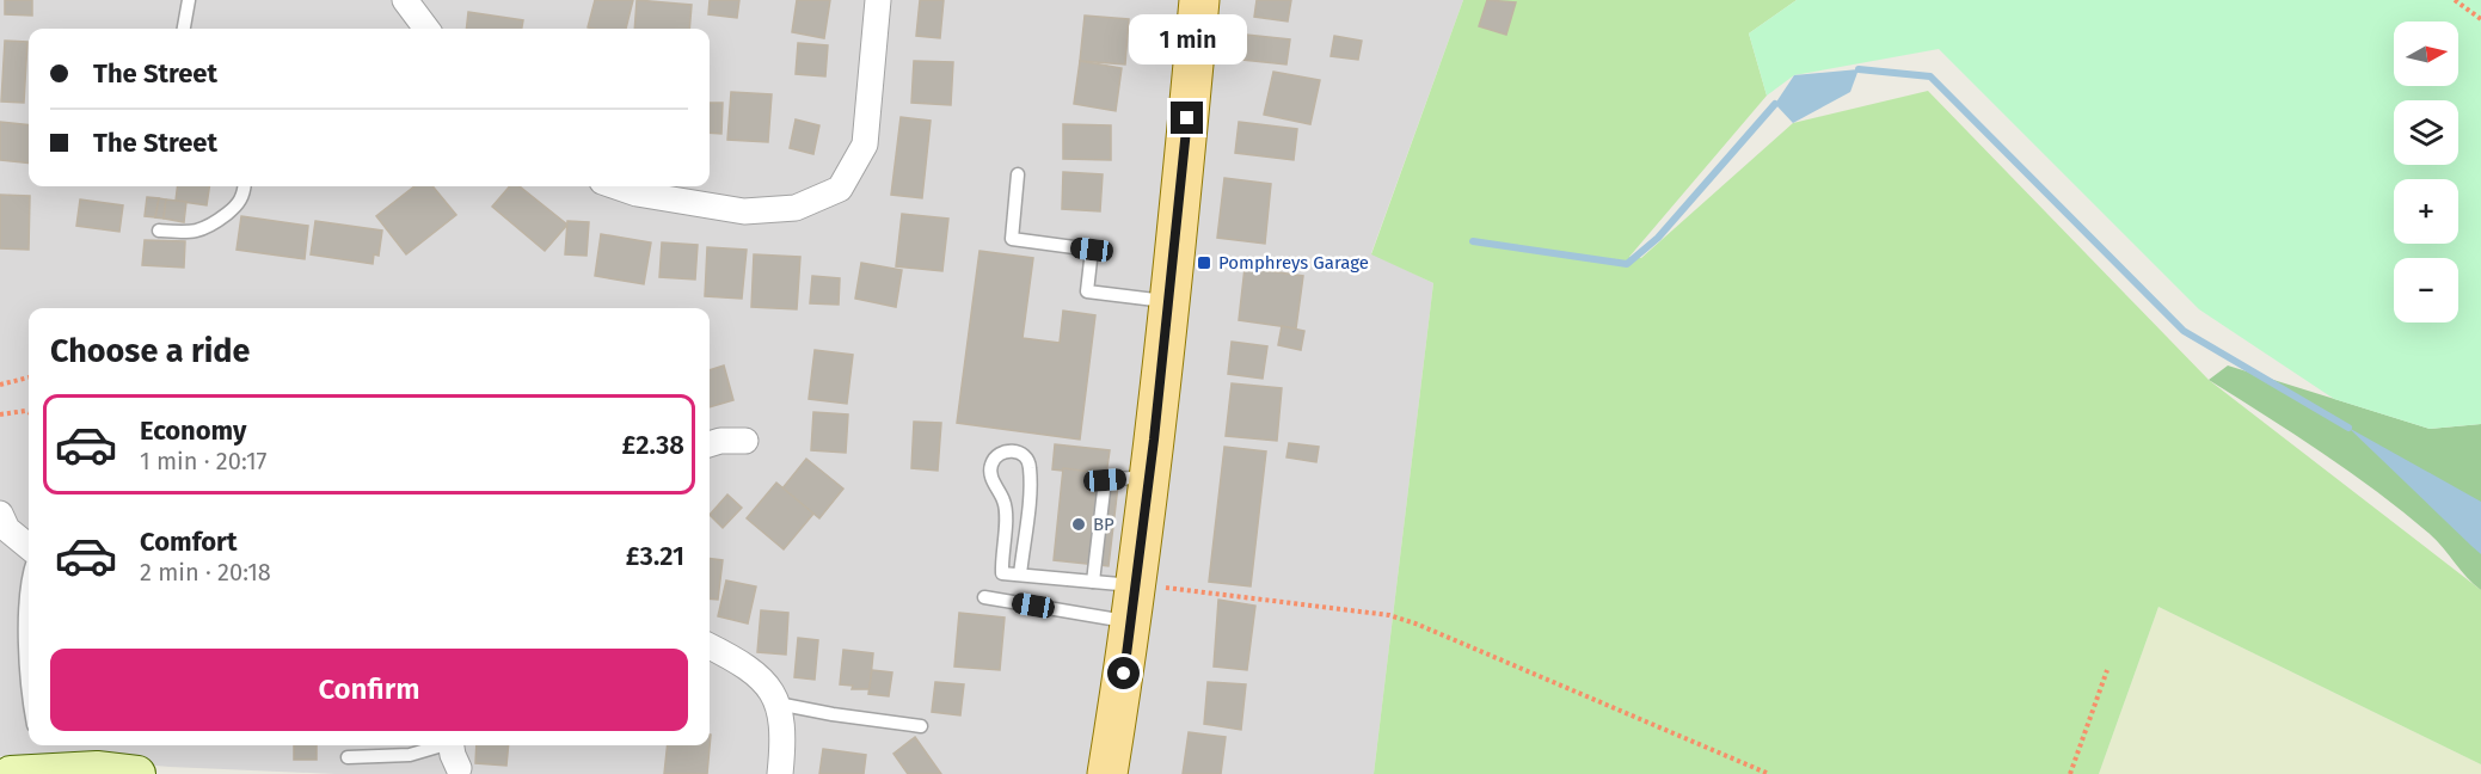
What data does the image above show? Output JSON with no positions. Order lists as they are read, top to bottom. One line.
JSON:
{"places":{"transit":["Pomphreys Garage"],"other":["BP"]},"north":"right","page":{"bubble":"1 min","map_buttons":["+","−"],"banner":["The Street","The Street"],"heading":"Choose a ride","list":[{"name":"Economy","note":"1 min · 20:17","value":"£2.38"},{"name":"Comfort","note":"2 min · 20:18","value":"£3.21"}],"buttons":"Confirm"}}
